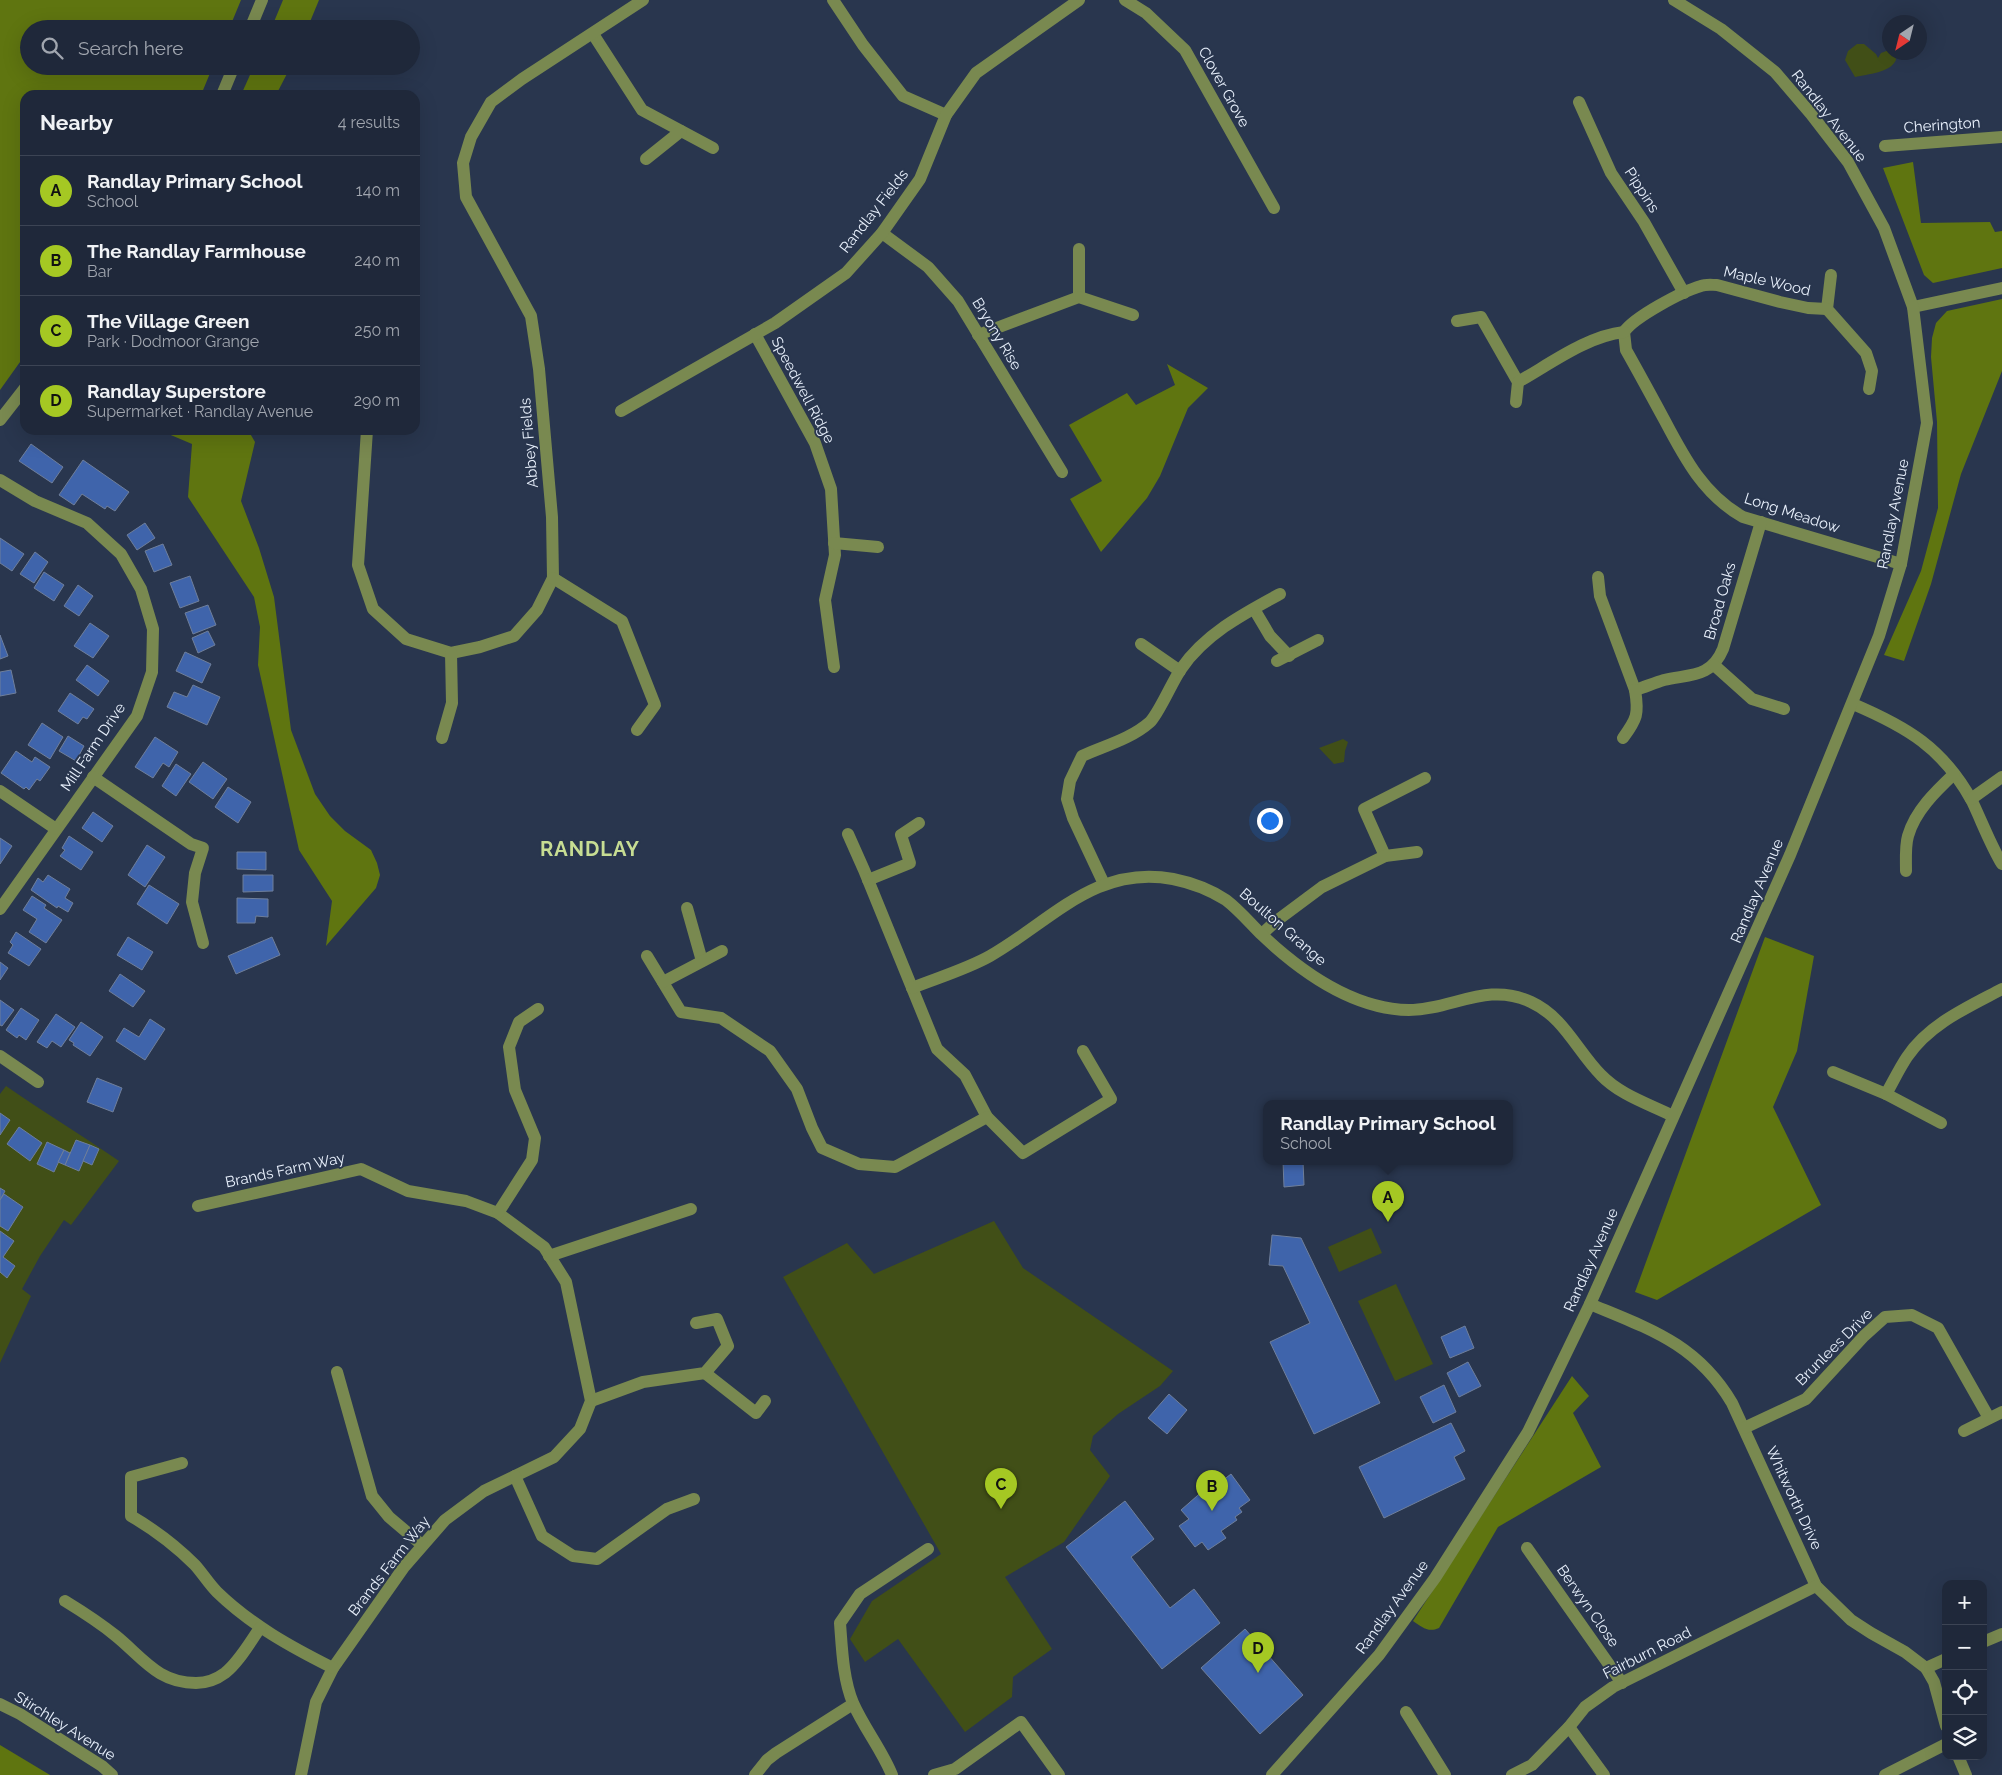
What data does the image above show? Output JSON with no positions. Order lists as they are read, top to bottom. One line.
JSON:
{"streets":{"street":["Clover Grove","Randlay Avenue","Cherington","Pippins","Randlay Fields","Maple Wood","Bryony Rise","Speedwell Ridge","Abbey Fields","Long Meadow","Broad Oaks","Mill Farm Drive","Boulton Grange","Brands Farm Way","Brunlees Drive","Whitworth Drive","Berwyn Close","Fairburn Road","Stirchley Avenue"]},"crossings":[["Randlay Avenue","Long Meadow"],["Randlay Avenue","Boulton Grange"],["Randlay Avenue","Whitworth Drive"],["Pippins","Maple Wood"],["Randlay Fields","Bryony Rise"],["Randlay Fields","Speedwell Ridge"],["Maple Wood","Long Meadow"],["Long Meadow","Broad Oaks"],["Brunlees Drive","Whitworth Drive"],["Whitworth Drive","Fairburn Road"],["Berwyn Close","Fairburn Road"]],"districts":["RANDLAY"],"north":"bottom left","page":{"search":"Search here","heading":["Nearby","4 results"],"list":[{"mark":"A","name":"Randlay Primary School","note":"School","value":"140 m"},{"mark":"B","name":"The Randlay Farmhouse","note":"Bar","value":"240 m"},{"mark":"C","name":"The Village Green","note":"Park · Dodmoor Grange","value":"250 m"},{"mark":"D","name":"Randlay Superstore","note":"Supermarket · Randlay Avenue","value":"290 m"}],"popup":["Randlay Primary School","School"],"pins":["A","C","B","D"],"map_buttons":["+","−"]}}
